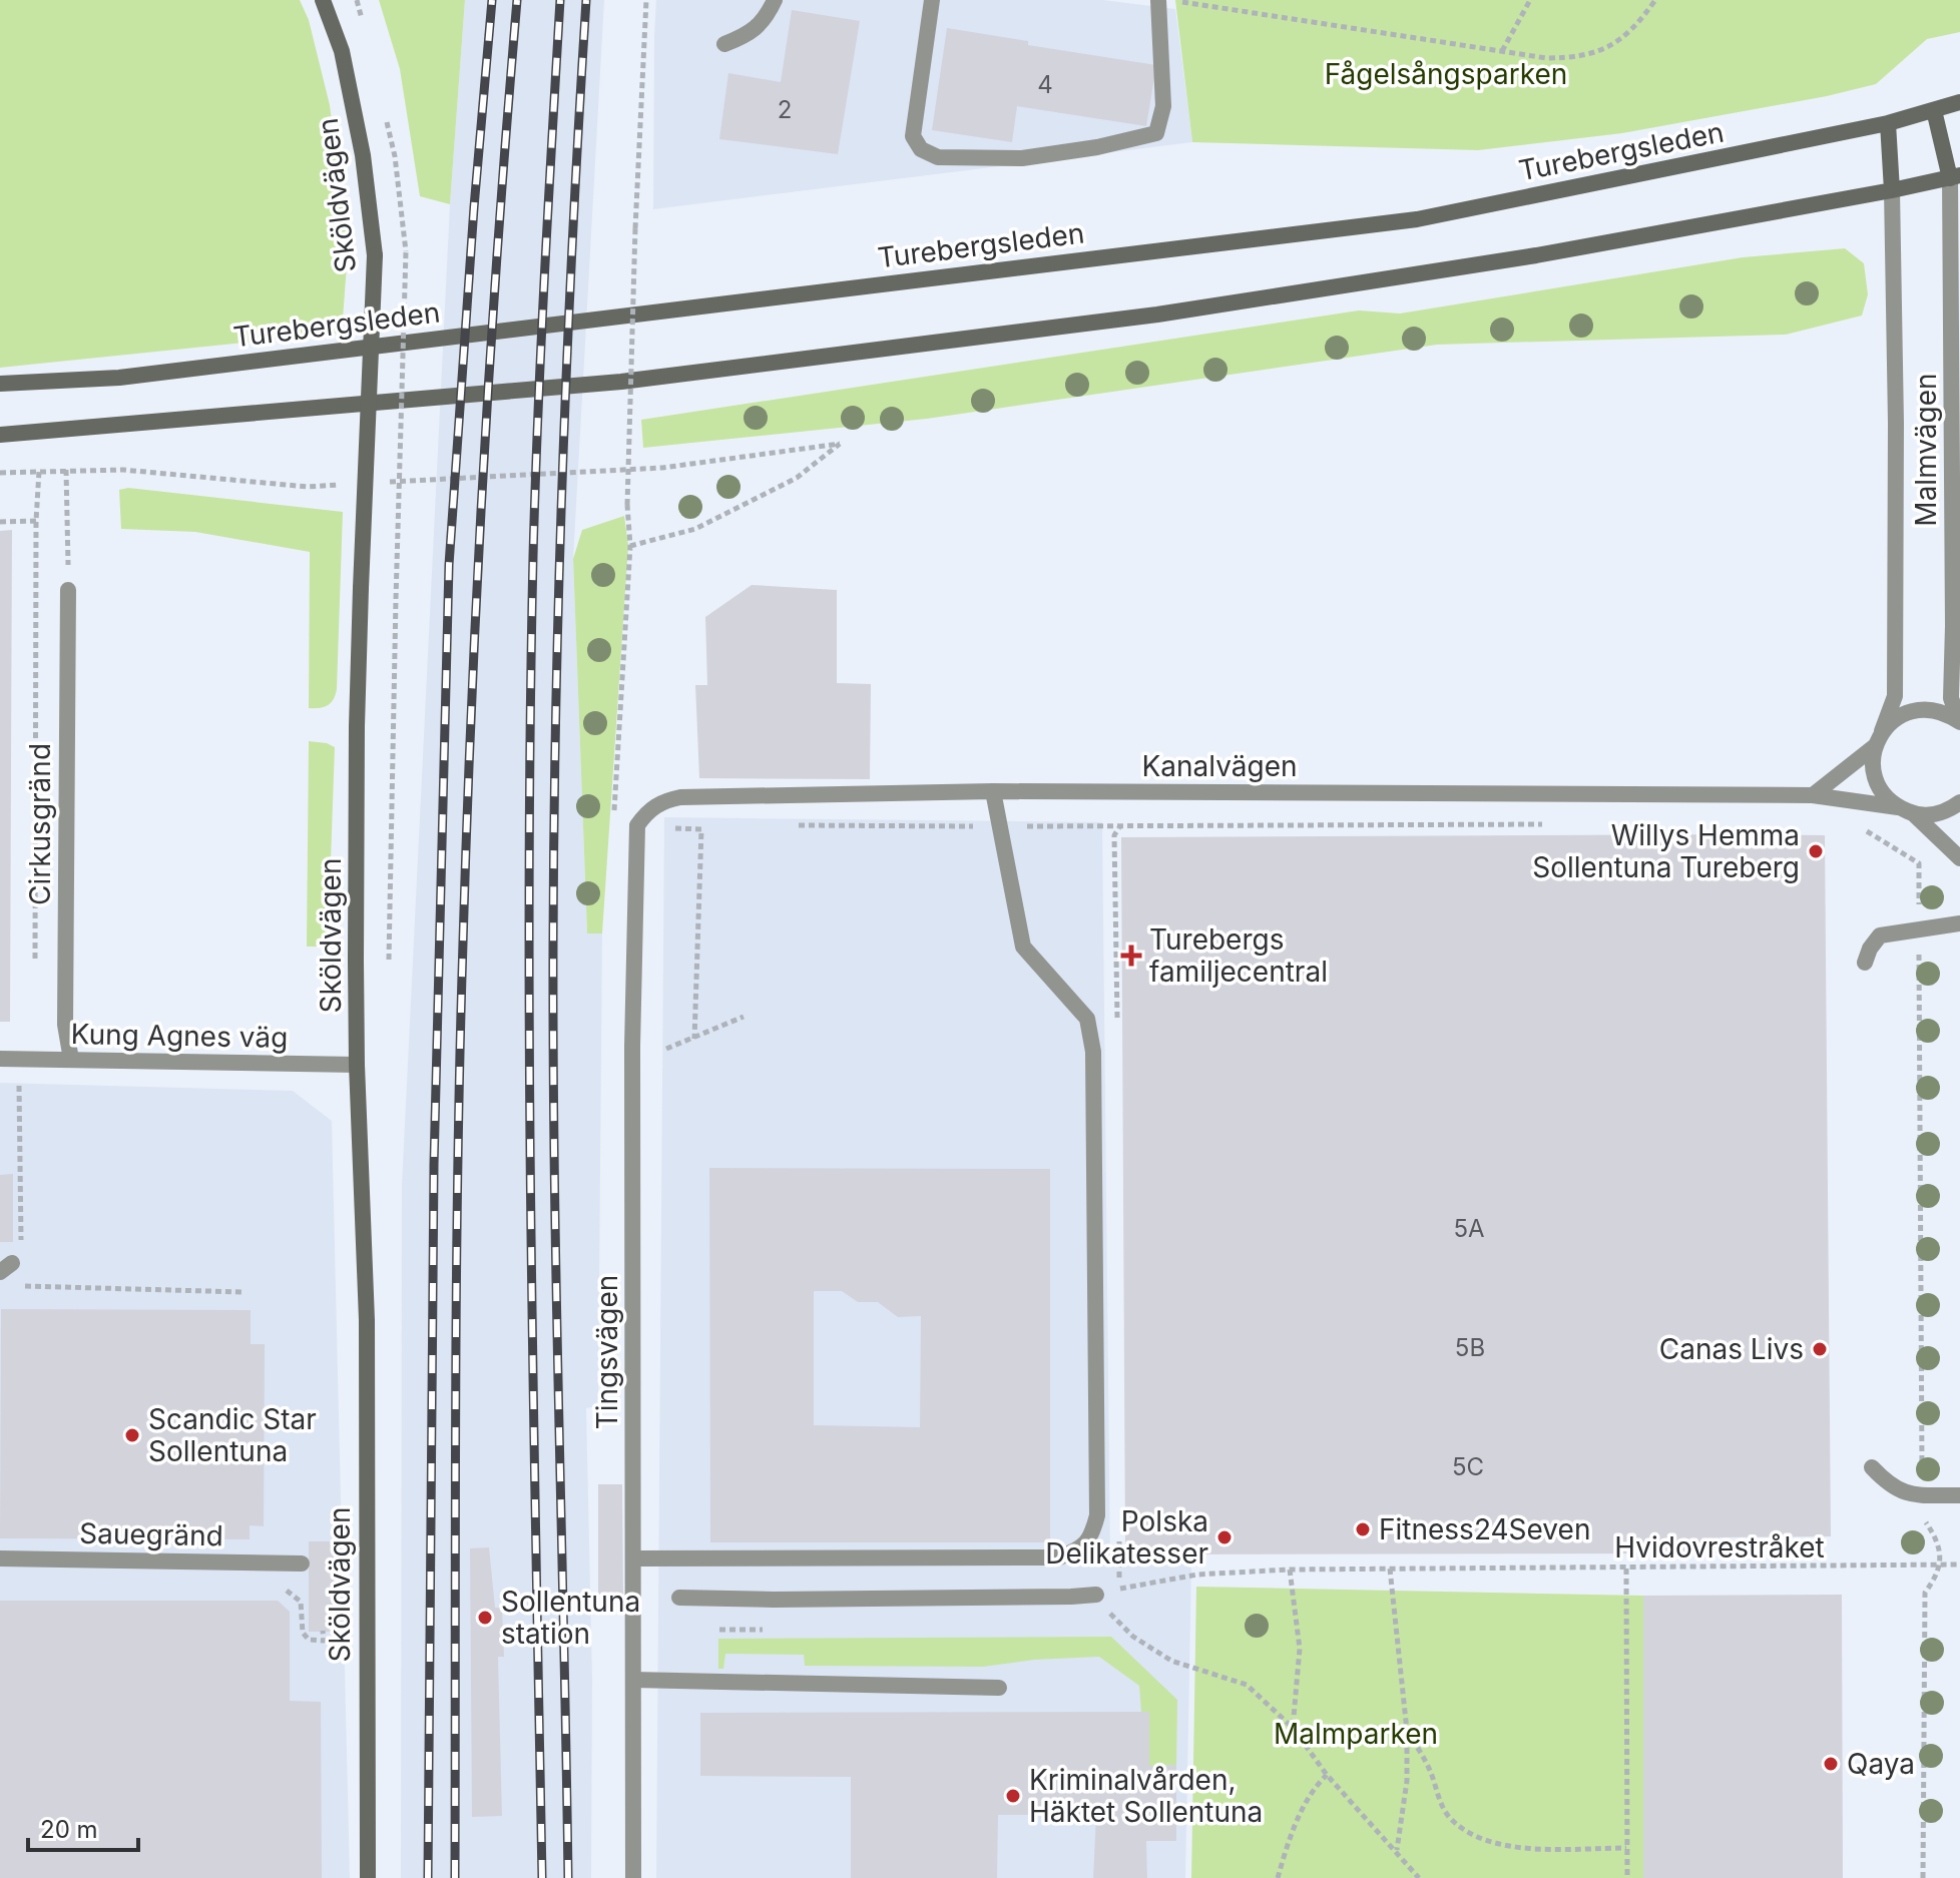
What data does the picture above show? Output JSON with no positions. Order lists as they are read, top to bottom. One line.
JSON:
{"streets":{"main road":["Turebergsleden","Sköldvägen"],"street":["Malmvägen","Kanalvägen","Cirkusgränd","Kung Agnes väg","Tingsvägen","Sauegränd"],"path":["Hvidovrestråket"]},"crossings":[["Sköldvägen","Kung Agnes väg"],["Kanalvägen","Tingsvägen"],["Cirkusgränd","Kung Agnes väg"]],"parks":["Fågelsångsparken","Malmparken"],"places":{"other":["Willys Hemma Sollentuna Tureberg","Canas Livs","Scandic Star Sollentuna","Fitness24Seven","Polska Delikatesser","Sollentuna station","Qaya","Kriminalvården, Häktet Sollentuna"],"health":["Turebergs familjecentral"]},"house_numbers":["4","2","5A","5B","5C"],"scale_bar":"20 m"}
